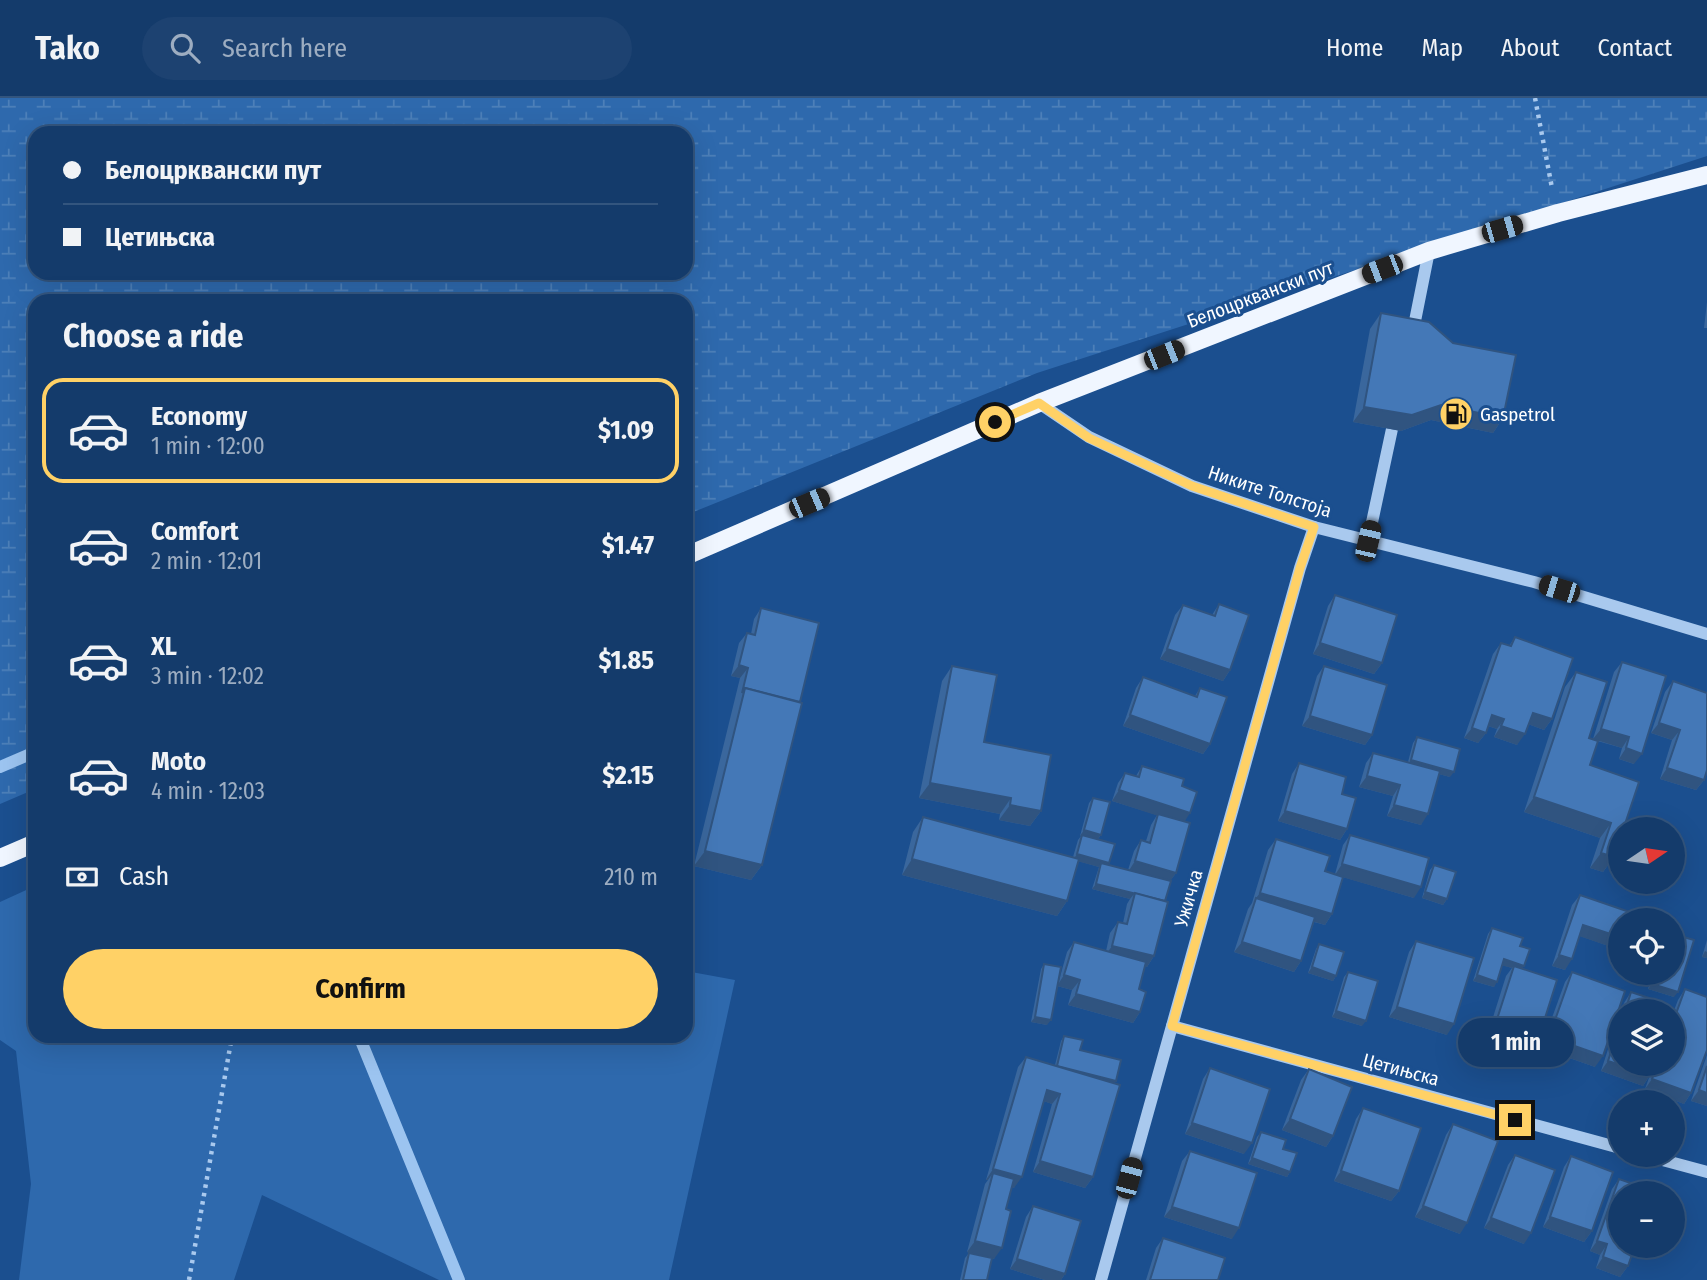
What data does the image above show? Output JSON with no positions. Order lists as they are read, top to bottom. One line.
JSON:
{"streets":{"main road":["Белоцрквански пут"],"street":["Никите Толстоја","Ужичка","Цетињска"]},"crossings":[["Белоцрквански пут","Никите Толстоја"],["Никите Толстоја","Ужичка"],["Ужичка","Цетињска"]],"places":{"fuel station":["Gaspetrol"]},"north":"right","page":{"header":"Tako","search":"Search here","nav":["Home","Map","About","Contact"],"banner":["Белоцрквански пут","Цетињска"],"heading":"Choose a ride","list":[{"name":"Economy","note":"1 min · 12:00","value":"$1.09"},{"name":"Comfort","note":"2 min · 12:01","value":"$1.47"},{"name":"XL","note":"3 min · 12:02","value":"$1.85"},{"name":"Moto","note":"4 min · 12:03","value":"$2.15"}],"map_buttons":["+","−"],"pay":["Cash","210 m"],"buttons":"Confirm","bubble":"1 min"}}
